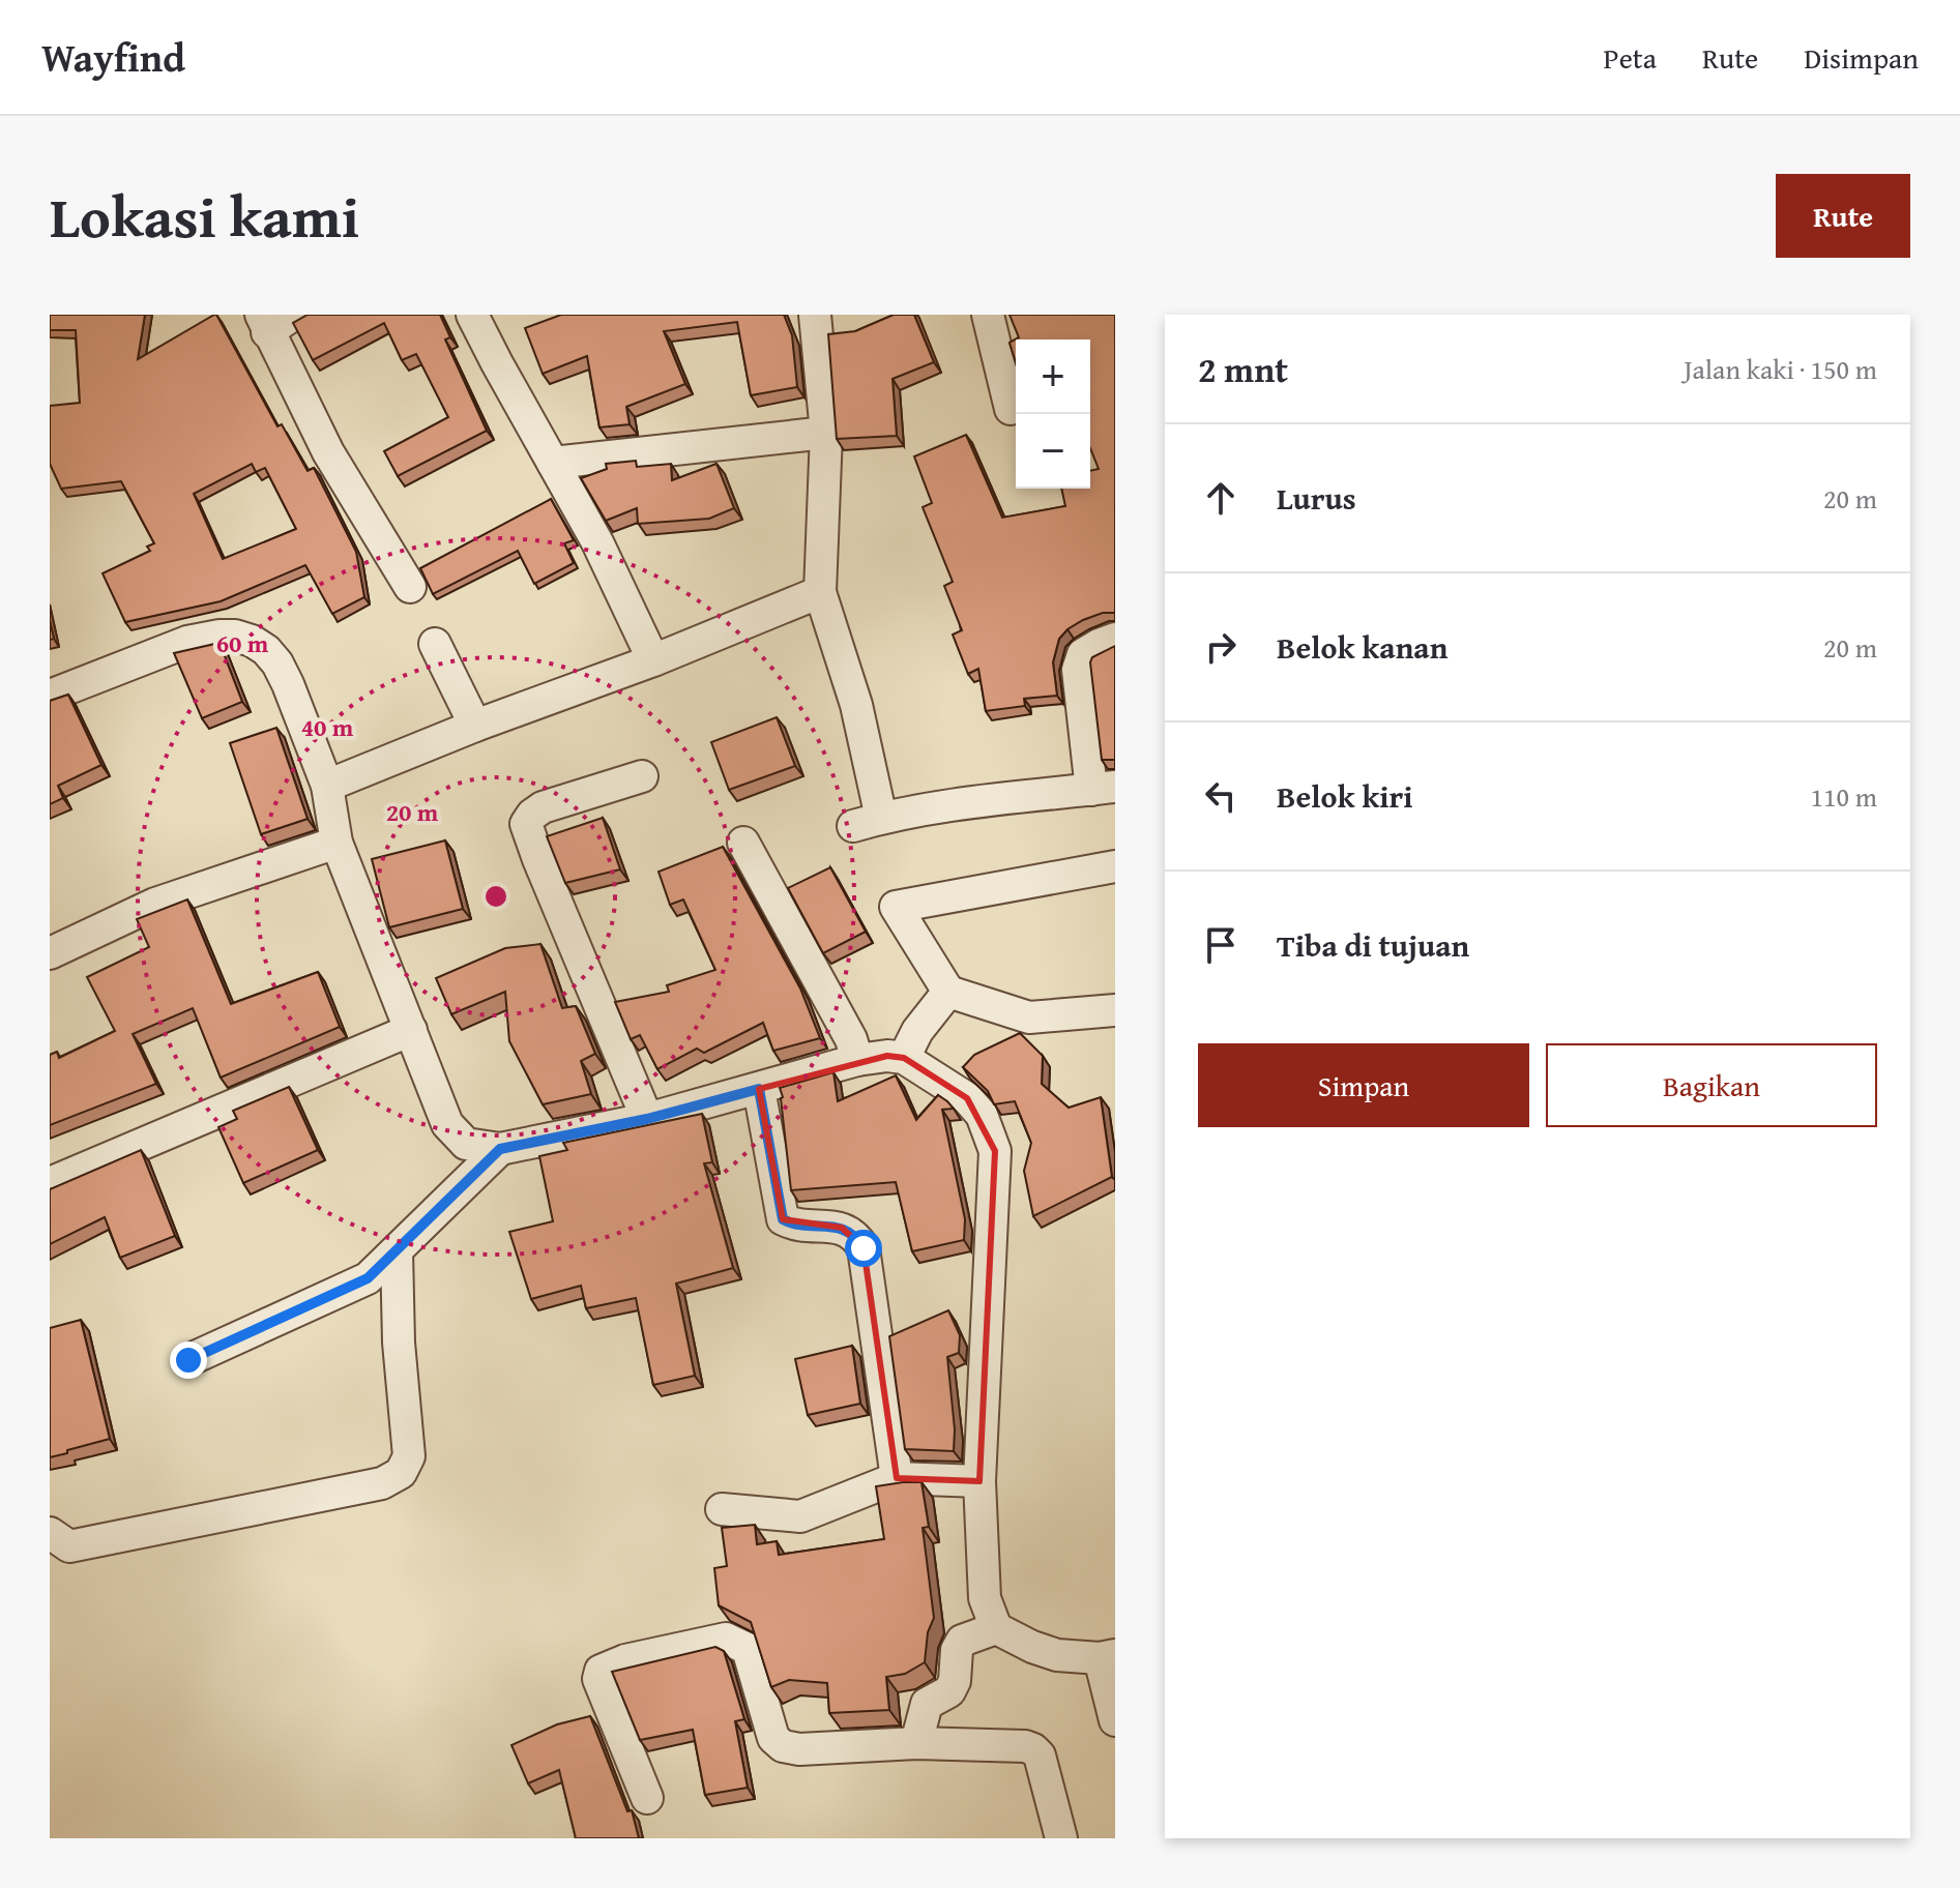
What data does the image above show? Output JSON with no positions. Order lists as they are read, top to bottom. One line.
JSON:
{"page":{"header":"Wayfind","nav":["Peta","Rute","Disimpan"],"title":"Lokasi kami","buttons":["Rute",["Simpan","Bagikan"]],"heading":["2 mnt","Jalan kaki · 150 m"],"map_buttons":["+","−"],"list":[["Lurus","20 m"],["Belok kanan","20 m"],["Belok kiri","110 m"],"Tiba di tujuan"]},"rings":["60 m","40 m","20 m"]}
